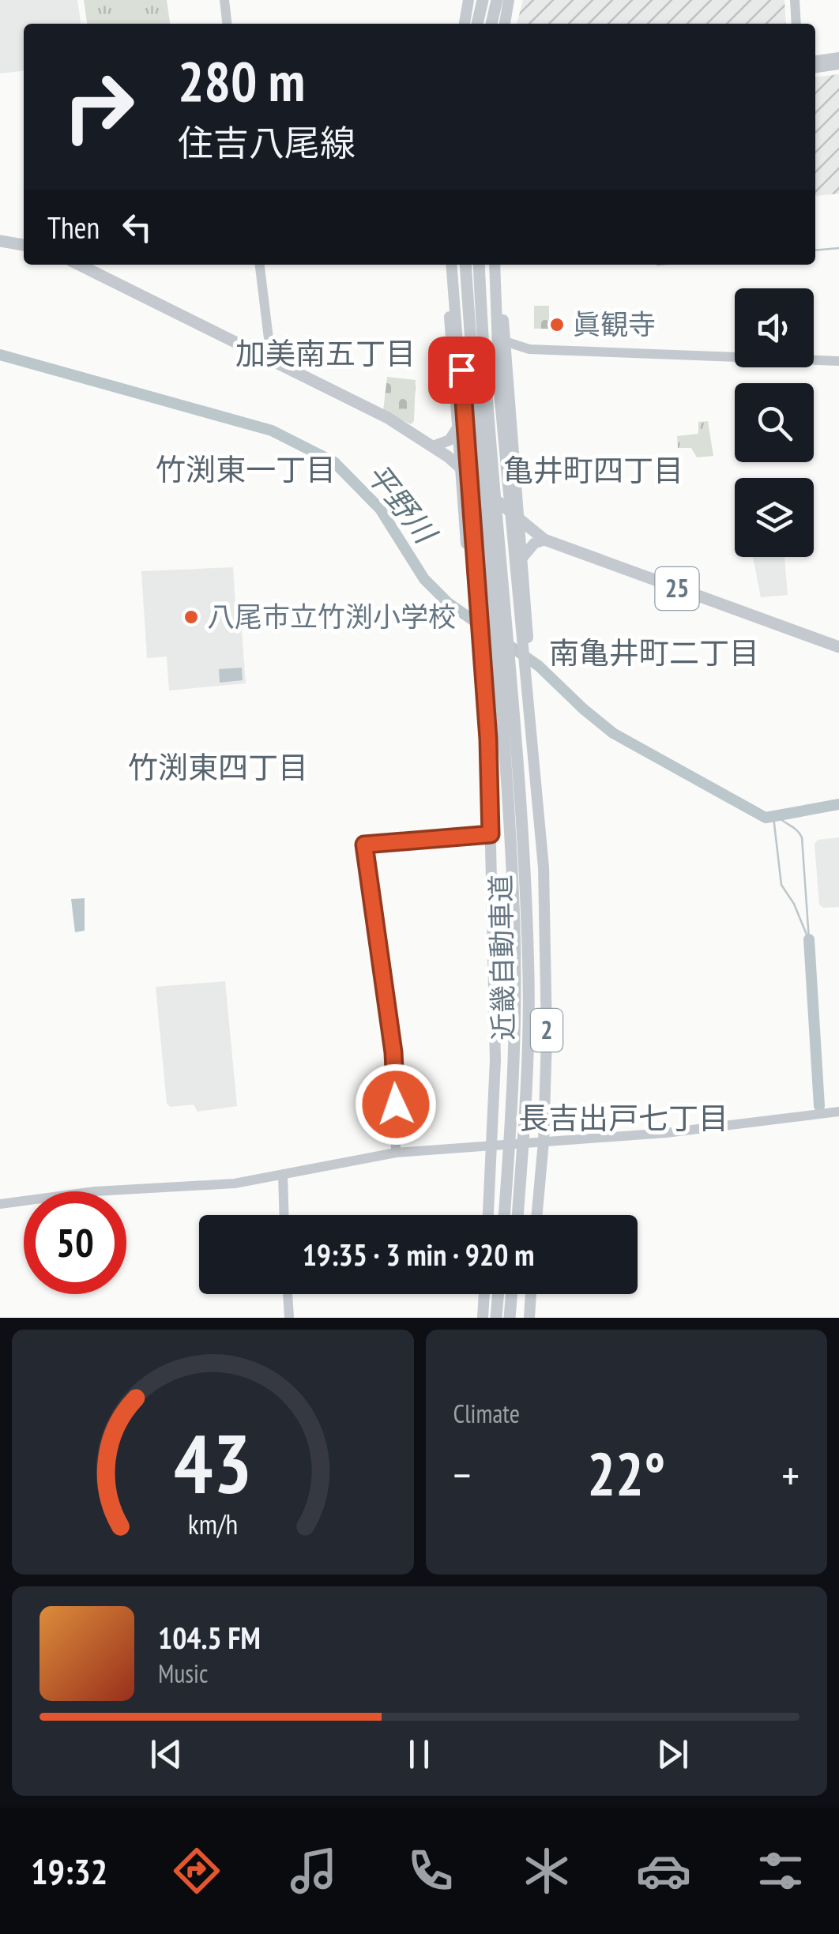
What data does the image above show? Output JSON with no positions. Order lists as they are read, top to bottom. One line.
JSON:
{"streets":{"highway":["25","近畿自動車道"],"main road":["2"]},"crossings":[["25","2"]],"districts":["加美南五丁目","竹渕東一丁目","亀井町四丁目","南亀井町二丁目","竹渕東四丁目","長吉出戸七丁目"],"water":["平野川"],"places":["眞観寺","八尾市立竹渕小学校"],"page":{"turn":["280 m","住吉八尾線"],"then":"Then","limit":"50","trip":"19:35 · 3 min · 920 m","tile":"Climate","heat":["−","22°","+"],"song":["104.5 FM","Music"],"tabs":"19:32","gauge":["43","km/h"]}}
